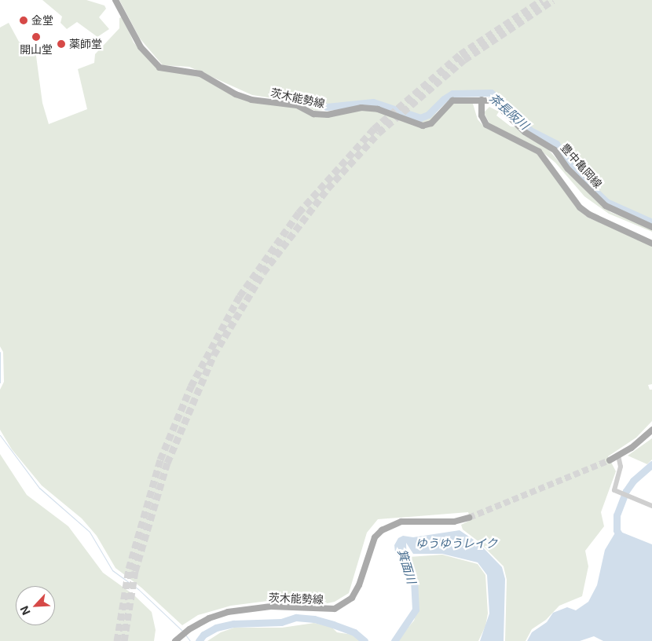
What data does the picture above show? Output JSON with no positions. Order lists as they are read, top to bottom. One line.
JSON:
{"streets":{"main road":["茨木能勢線","豊中亀岡線"]},"crossings":[["茨木能勢線","豊中亀岡線"]],"water":["茶長阪川","ゆうゆうレイク","箕面川"],"places":["金堂","開山堂","薬師堂"],"north":"bottom left"}
